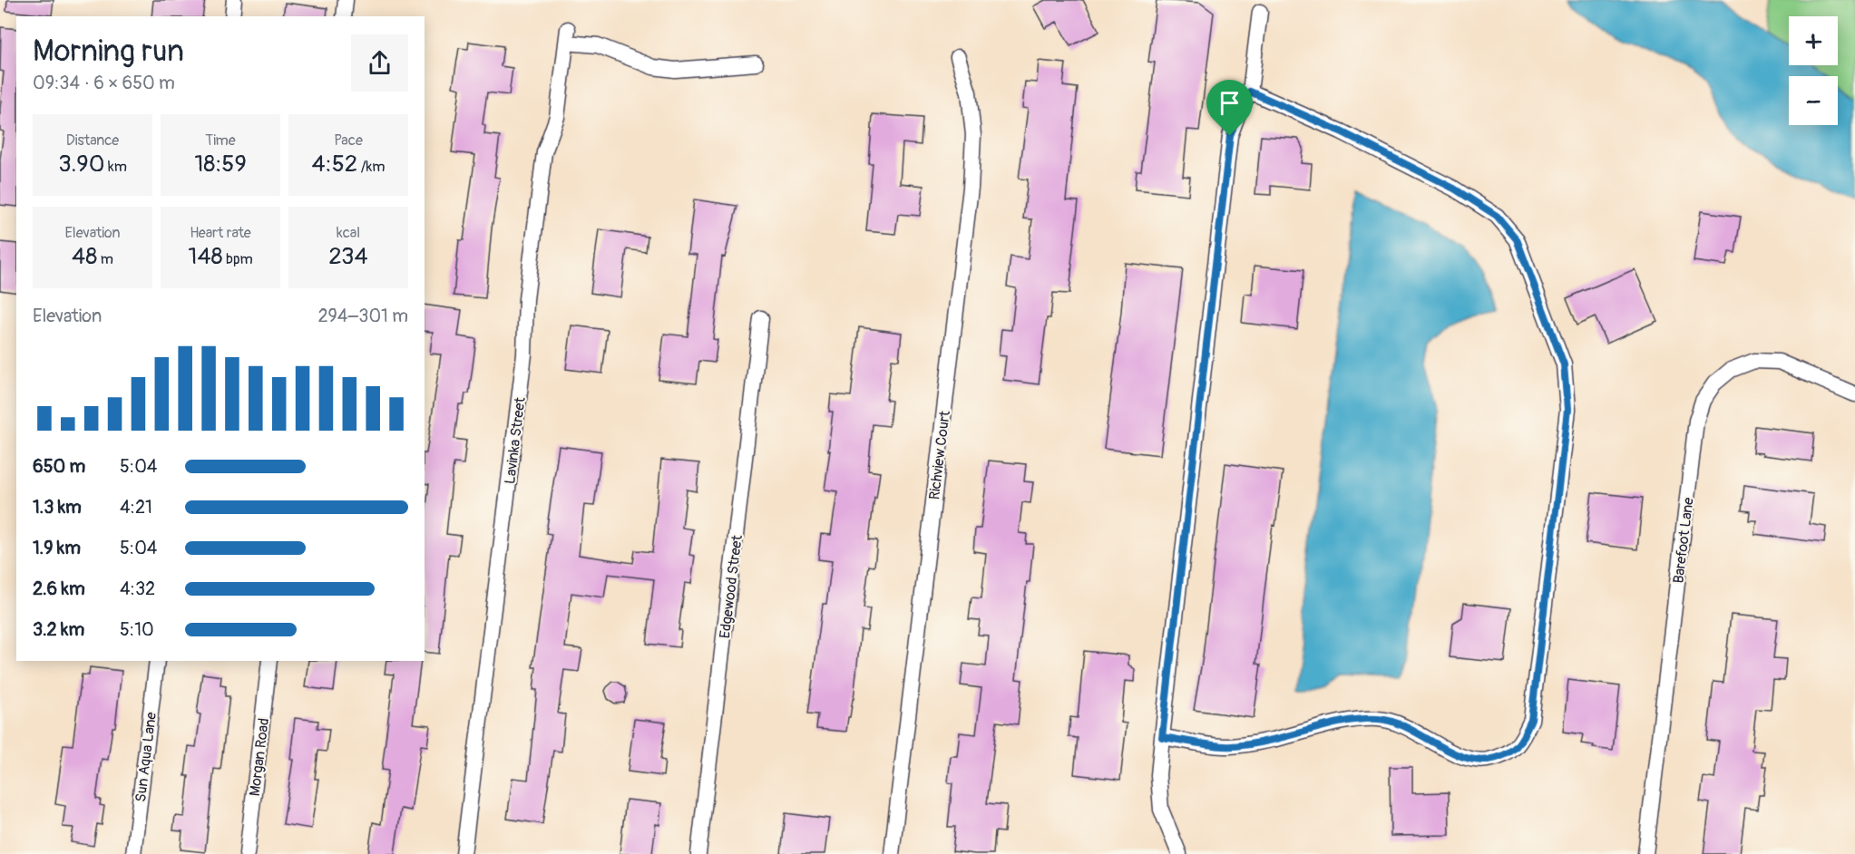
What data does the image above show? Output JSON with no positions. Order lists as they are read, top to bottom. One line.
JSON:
{"streets":{"street":["Lavinka Street","Richview Court","Barefoot Lane","Edgewood Street","Sun Aqua Lane","Morgan Road"]},"page":{"map_buttons":["+","−"],"heading":["Morning run","09:34 · 6 × 650 m"],"stats":[["Distance","3.90 km"],["Time","18:59"],["Pace","4:52 /km"],["Elevation","48 m"],["Heart rate","148 bpm"],["kcal","234"]],"chart":["Elevation","294–301 m"],"list":[{"name":"650 m","note":"5:04"},{"name":"1.3 km","note":"4:21"},{"name":"1.9 km","note":"5:04"},{"name":"2.6 km","note":"4:32"},{"name":"3.2 km","note":"5:10"}]}}
